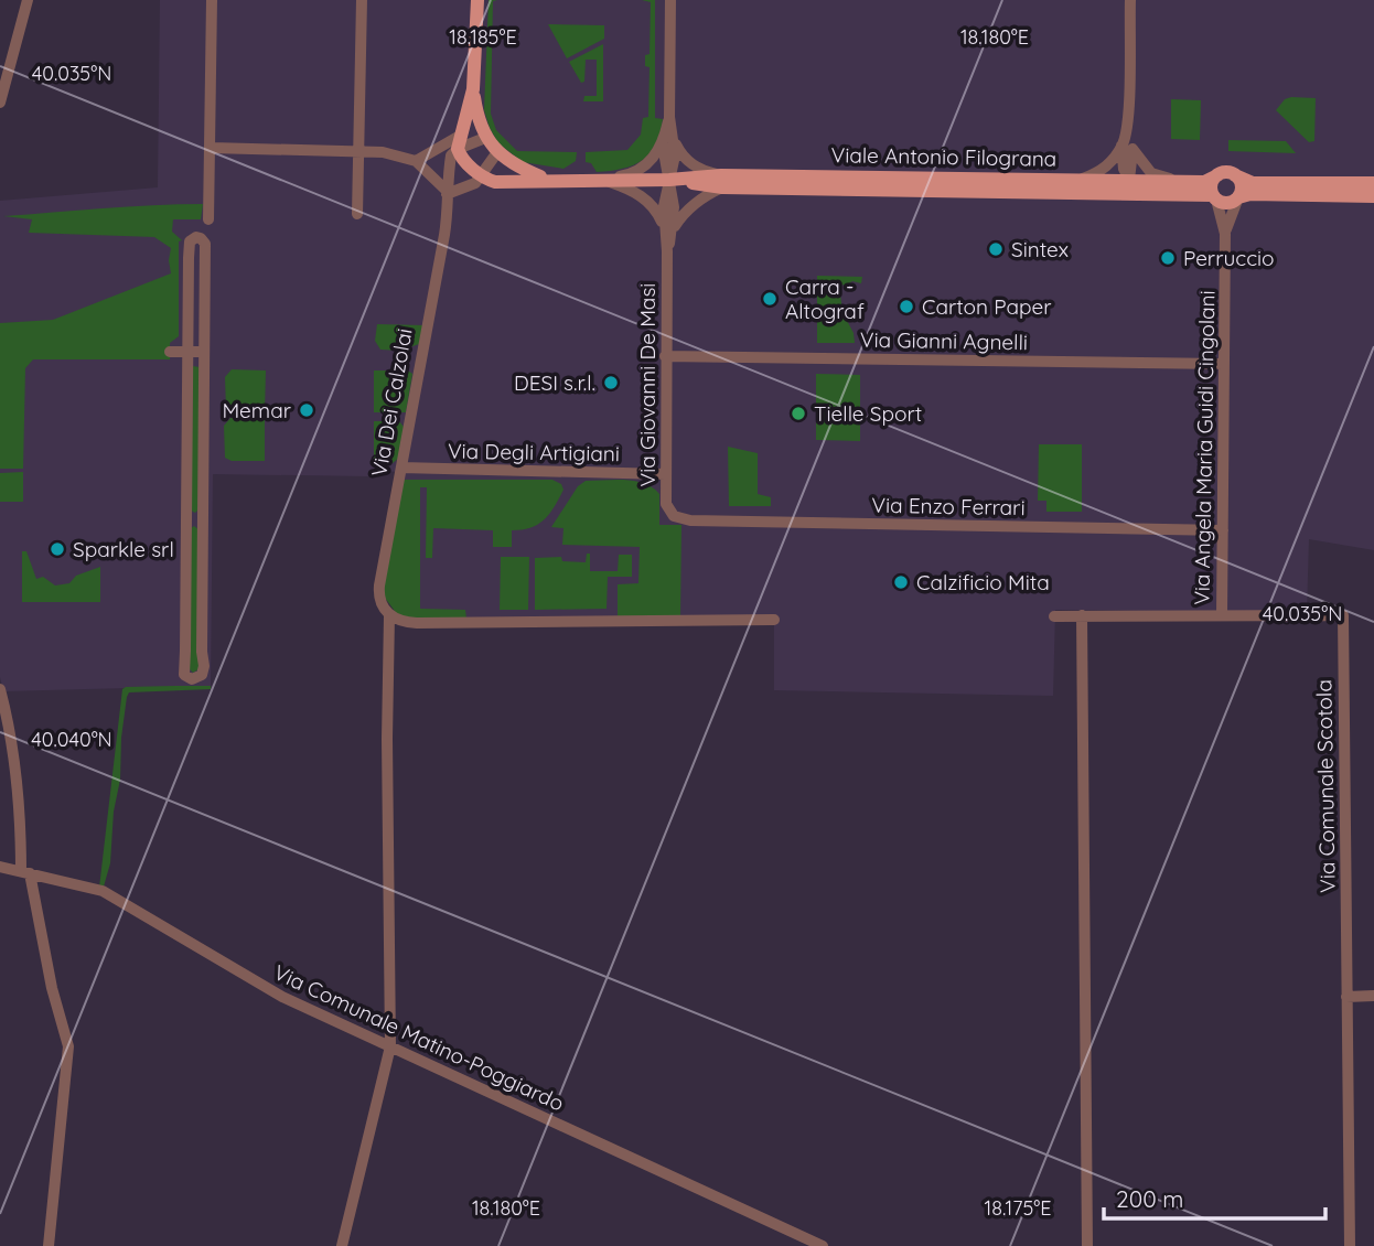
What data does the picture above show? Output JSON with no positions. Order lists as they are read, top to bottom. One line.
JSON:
{"streets":{"main road":["Viale Antonio Filograna"],"street":["Via Gianni Agnelli","Via Giovanni De Masi","Via Dei Calzolai","Via Angela Maria Guidi Cingolani","Via Degli Artigiani","Via Enzo Ferrari","Via Comunale Scotola","Via Comunale Matino-Poggiardo"]},"crossings":[["Viale Antonio Filograna","Via Giovanni De Masi"],["Via Gianni Agnelli","Via Giovanni De Masi"],["Via Gianni Agnelli","Via Angela Maria Guidi Cingolani"],["Via Giovanni De Masi","Via Degli Artigiani"],["Via Giovanni De Masi","Via Enzo Ferrari"],["Via Dei Calzolai","Via Degli Artigiani"],["Via Dei Calzolai","Via Comunale Matino-Poggiardo"],["Via Angela Maria Guidi Cingolani","Via Enzo Ferrari"],["Via Angela Maria Guidi Cingolani","Via Comunale Scotola"]],"places":["Sintex","Perruccio","Carra - Altograf","Carton Paper","DESI s.r.l.","Memar","Tielle Sport","Sparkle srl","Calzificio Mita"],"scale_bar":"200 m","coordinates":["18.185°E","18.180°E","40.035°N","40.040°N","18.175°E"]}
